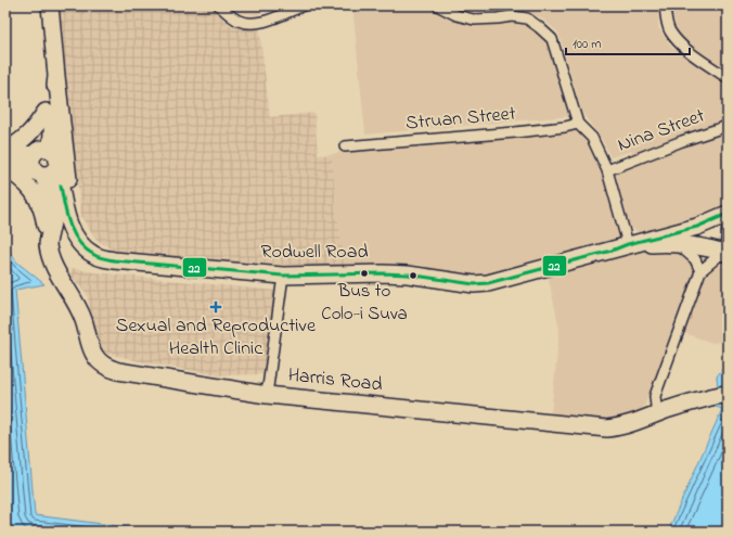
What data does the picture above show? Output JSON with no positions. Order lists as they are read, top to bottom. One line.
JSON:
{"streets":{"highway":["Rodwell Road","Harris Road"],"street":["Struan Street","Nina Street"]},"crossings":[["Rodwell Road","Harris Road"]],"places":{"other":["Bus to Colo-i Suva"],"health":["Sexual and Reproductive Health Clinic"]},"lines":["transit line 22"],"scale_bar":"100 m"}
